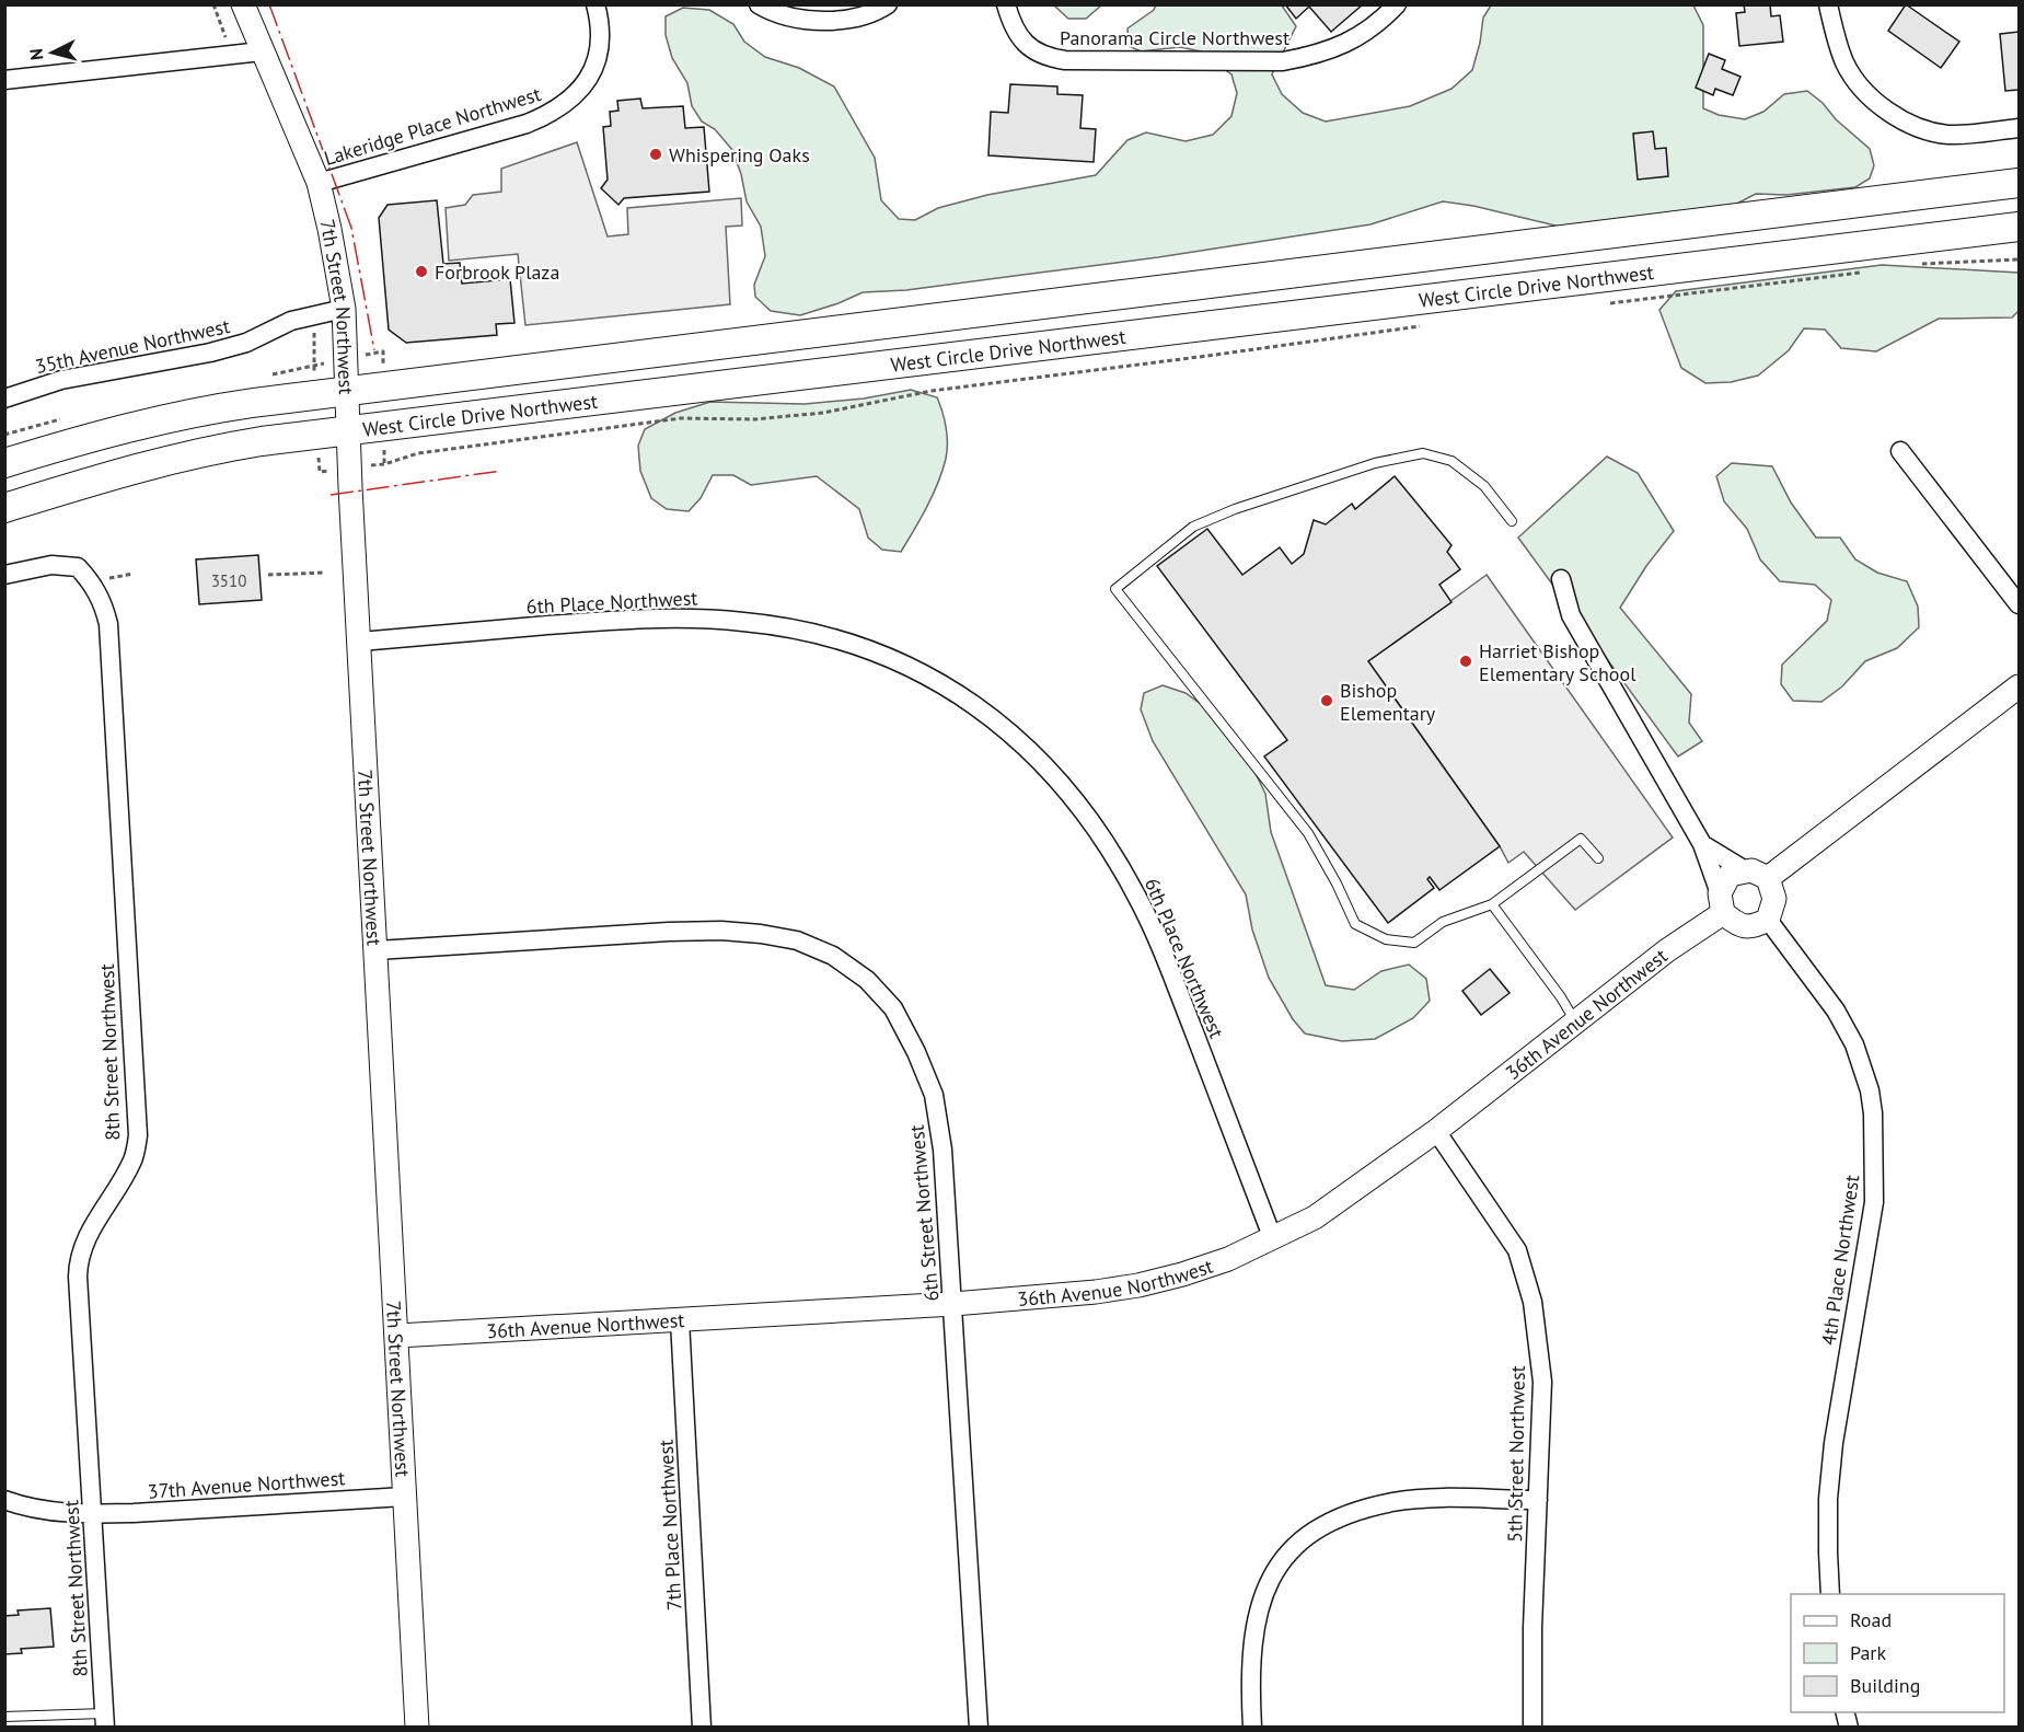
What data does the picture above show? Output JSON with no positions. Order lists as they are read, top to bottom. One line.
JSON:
{"streets":{"main road":["West Circle Drive Northwest"],"street":["Panorama Circle Northwest","Lakeridge Place Northwest","7th Street Northwest","35th Avenue Northwest","6th Place Northwest","36th Avenue Northwest","8th Street Northwest","6th Street Northwest","4th Place Northwest","5th Street Northwest","37th Avenue Northwest","7th Place Northwest"]},"crossings":[["Lakeridge Place Northwest","7th Street Northwest"],["West Circle Drive Northwest","7th Street Northwest"],["7th Street Northwest","35th Avenue Northwest"],["7th Street Northwest","6th Place Northwest"],["7th Street Northwest","36th Avenue Northwest"],["7th Street Northwest","6th Street Northwest"],["7th Street Northwest","37th Avenue Northwest"],["6th Place Northwest","36th Avenue Northwest"],["36th Avenue Northwest","6th Street Northwest"],["36th Avenue Northwest","4th Place Northwest"],["36th Avenue Northwest","5th Street Northwest"],["36th Avenue Northwest","7th Place Northwest"],["8th Street Northwest","37th Avenue Northwest"]],"places":["Whispering Oaks","Forbrook Plaza","Harriet Bishop Elementary School","Bishop Elementary"],"house_numbers":["3510"],"legend":["Road","Park","Building"],"north":"left"}
